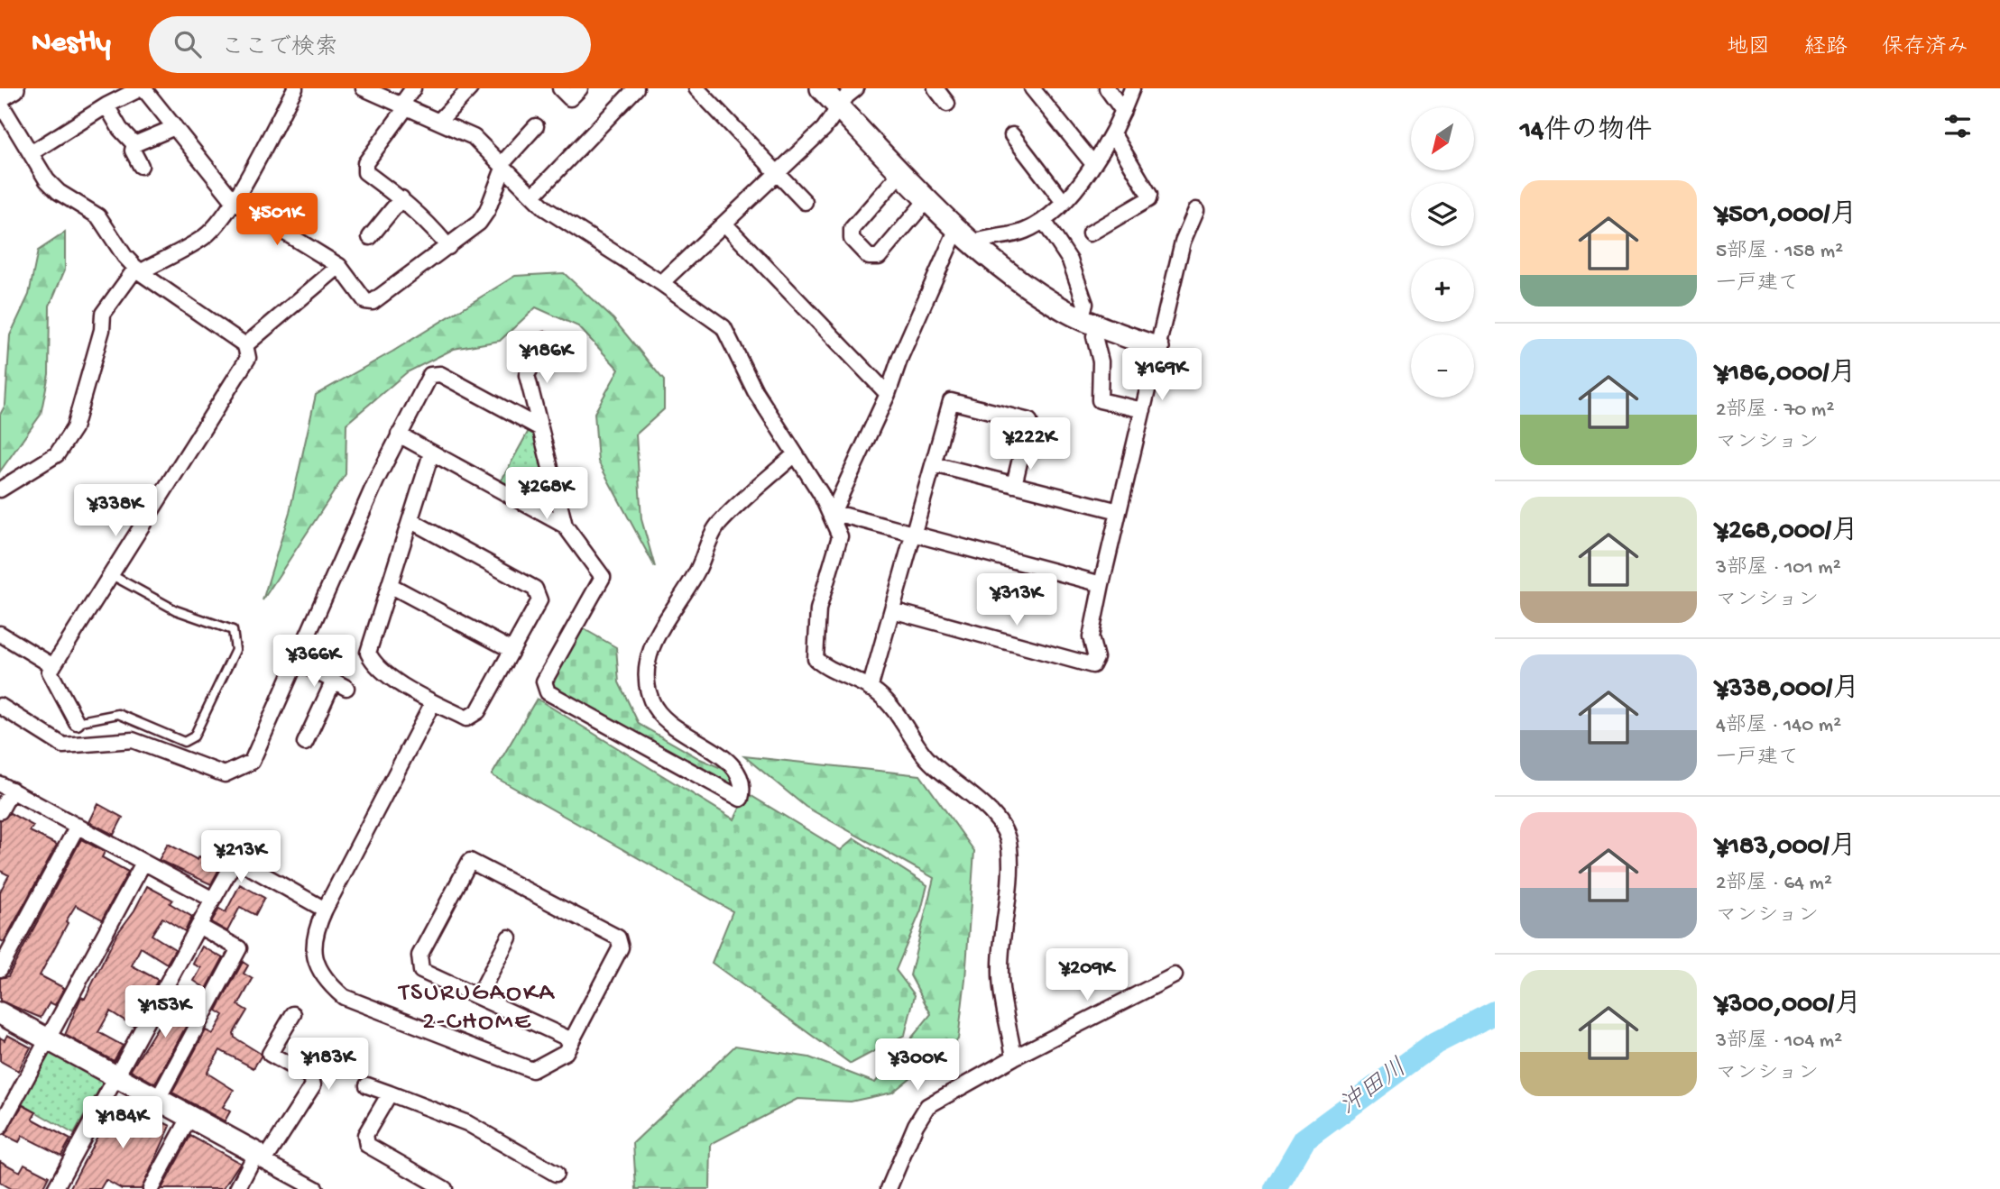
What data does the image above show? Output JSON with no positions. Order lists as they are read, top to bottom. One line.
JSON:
{"districts":["TSURUGAOKA 2-CHOME"],"water":["沖田川"],"north":"bottom left","page":{"header":"Nestly","search":"ここで検索","nav":["地図","経路","保存済み"],"heading":"14件の物件","map_buttons":["+","−"],"list":[{"name":"¥501,000/月","note":"5部屋 · 158 m² · 一戸建て"},{"name":"¥186,000/月","note":"2部屋 · 70 m² · マンション"},{"name":"¥268,000/月","note":"3部屋 · 101 m² · マンション"},{"name":"¥338,000/月","note":"4部屋 · 140 m² · 一戸建て"},{"name":"¥183,000/月","note":"2部屋 · 64 m² · マンション"},{"name":"¥300,000/月","note":"3部屋 · 104 m² · マンション"}],"price":["¥501K","¥186K","¥169K","¥222K","¥268K","¥338K","¥313K","¥366K","¥213K","¥209K","¥153K","¥183K","¥300K","¥184K"]}}
